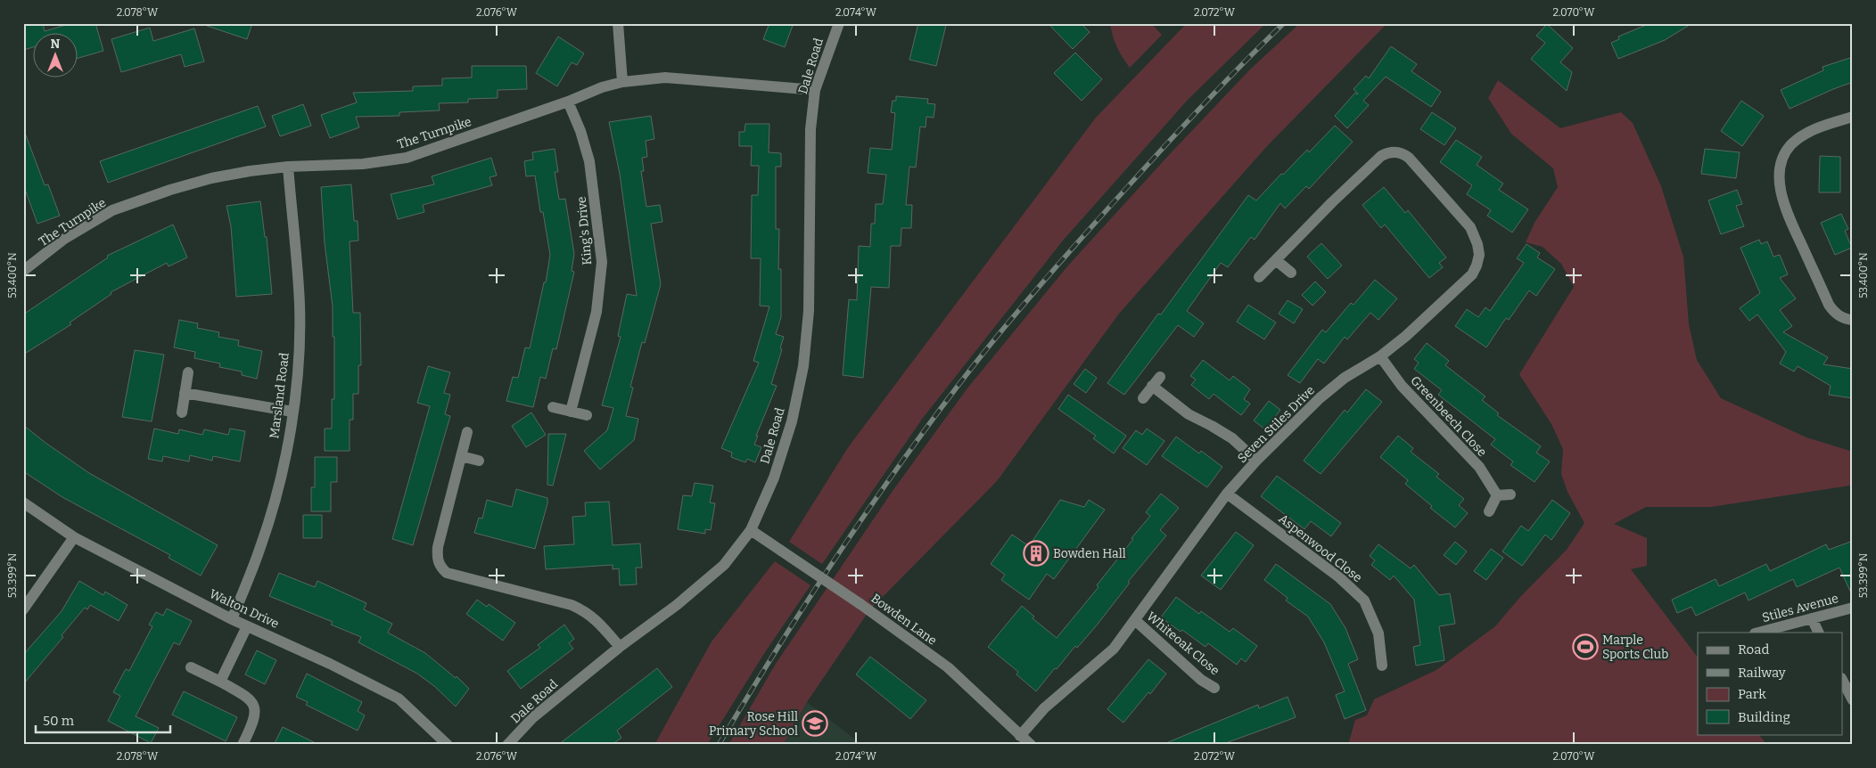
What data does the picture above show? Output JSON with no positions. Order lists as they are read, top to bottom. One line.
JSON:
{"streets":{"street":["Dale Road","The Turnpike","King's Drive","Marsland Road","Greenbeech Close","Seven Stiles Drive","Aspenwood Close","Stiles Avenue","Walton Drive","Bowden Lane","Whiteoak Close"]},"crossings":[["Dale Road","The Turnpike"],["Dale Road","Bowden Lane"],["The Turnpike","King's Drive"],["The Turnpike","Marsland Road"],["Marsland Road","Walton Drive"],["Greenbeech Close","Seven Stiles Drive"],["Seven Stiles Drive","Aspenwood Close"],["Seven Stiles Drive","Bowden Lane"],["Seven Stiles Drive","Whiteoak Close"]],"places":{"building":["Bowden Hall"],"sports":["Marple Sports Club"],"school or university":["Rose Hill Primary School"]},"legend":["Road","Railway","Park","Building"],"scale_bar":"50 m","north":"top","coordinates":["2.078°W","2.076°W","2.074°W","2.072°W","2.070°W","53.400°N","53.399°N"]}
